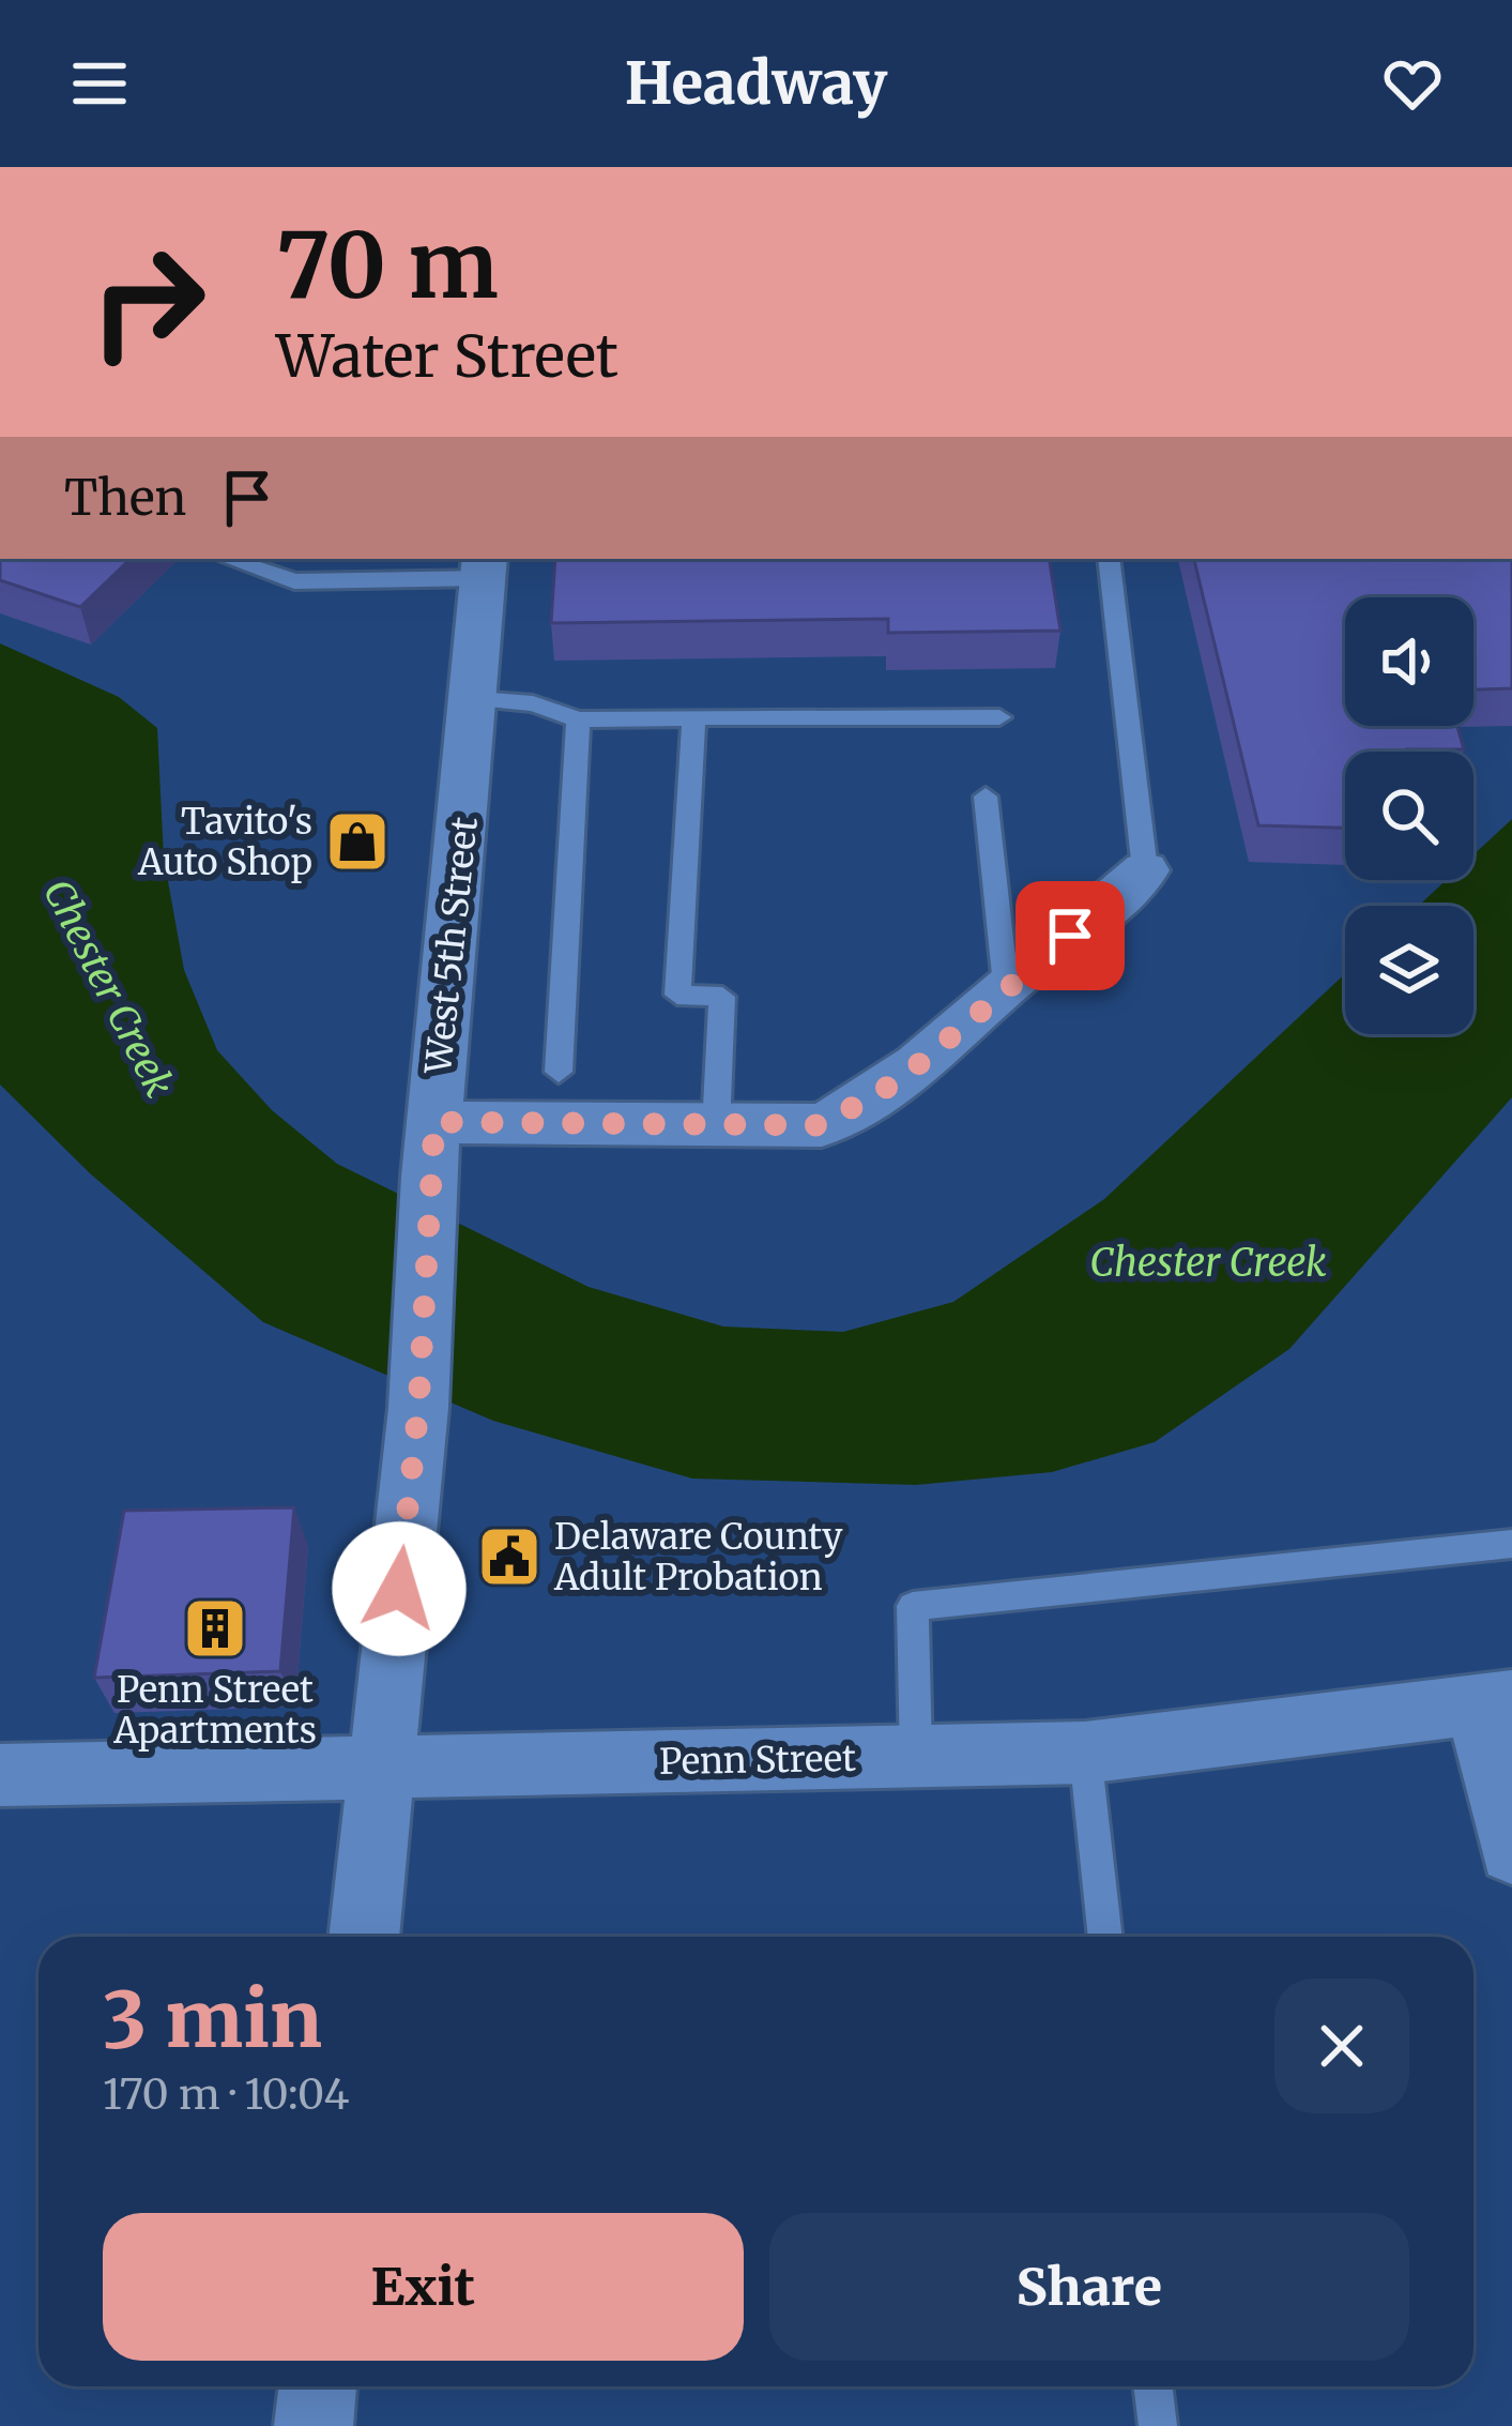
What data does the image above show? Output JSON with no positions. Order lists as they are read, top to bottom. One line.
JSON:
{"streets":{"street":["West 5th Street","Penn Street"]},"crossings":[["West 5th Street","Penn Street"]],"water":["Chester Creek"],"places":{"shop":["Tavito's Auto Shop"],"public building":["Delaware County Adult Probation"],"building":["Penn Street Apartments"]},"page":{"header":"Headway","turn":["70 m","Water Street"],"then":"Then","heading":["3 min","170 m · 10:04"],"buttons":["Exit","Share"]}}
